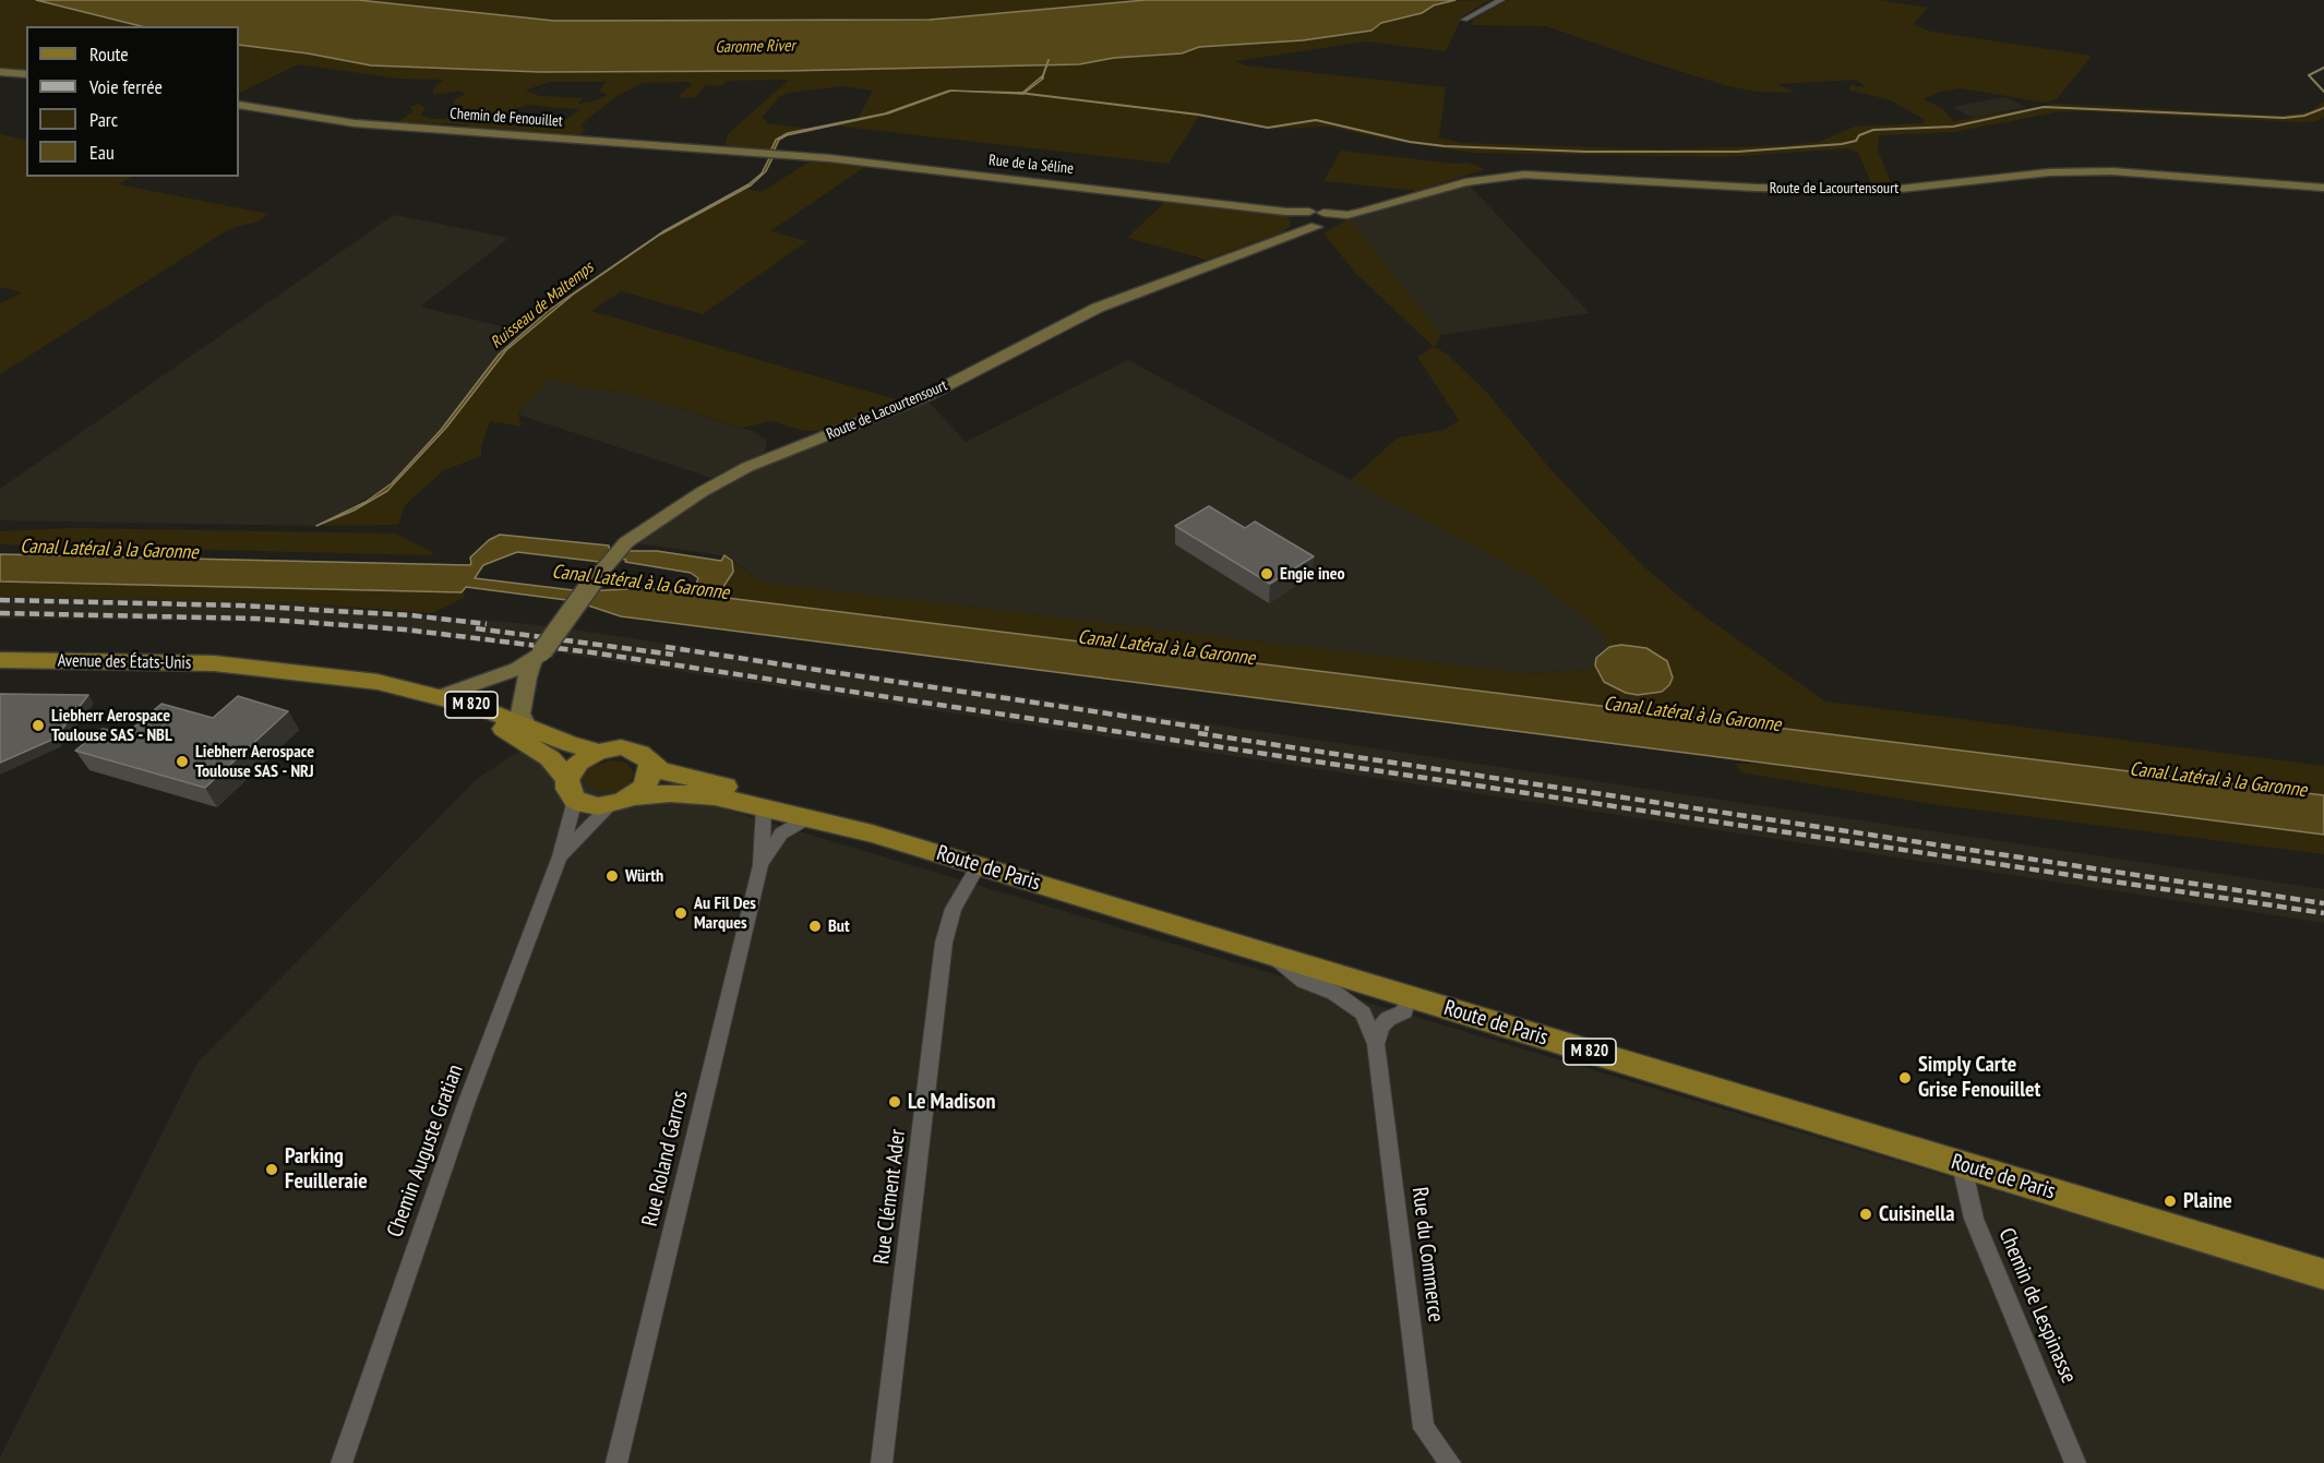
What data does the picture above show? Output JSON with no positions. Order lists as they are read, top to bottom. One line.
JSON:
{"streets":{"main road":["Chemin de Fenouillet","Rue de la Séline","Route de Lacourtensourt","Avenue des États-Unis","M 820","Route de Paris"],"street":["Chemin Auguste Gratian","Rue Roland Garros","Rue Clément Ader","Rue du Commerce","Chemin de Lespinasse"]},"crossings":[["Chemin de Fenouillet","Rue de la Séline"],["Rue de la Séline","Route de Lacourtensourt"],["Route de Lacourtensourt","Route de Paris"],["Avenue des États-Unis","Route de Paris"],["Route de Paris","Chemin Auguste Gratian"],["Route de Paris","Rue Roland Garros"],["Route de Paris","Rue Clément Ader"],["Route de Paris","Rue du Commerce"],["Route de Paris","Chemin de Lespinasse"]],"water":["Garonne River","Ruisseau de Maltemps","Canal Latéral à la Garonne"],"places":["Engie ineo","Liebherr Aerospace Toulouse SAS - NBL","Liebherr Aerospace Toulouse SAS - NRJ","Würth","Au Fil Des Marques","But","Simply Carte Grise Fenouillet","Le Madison","Parking Feuilleraie","Plaine","Cuisinella"],"legend":["Route","Voie ferrée","Parc","Eau"]}
